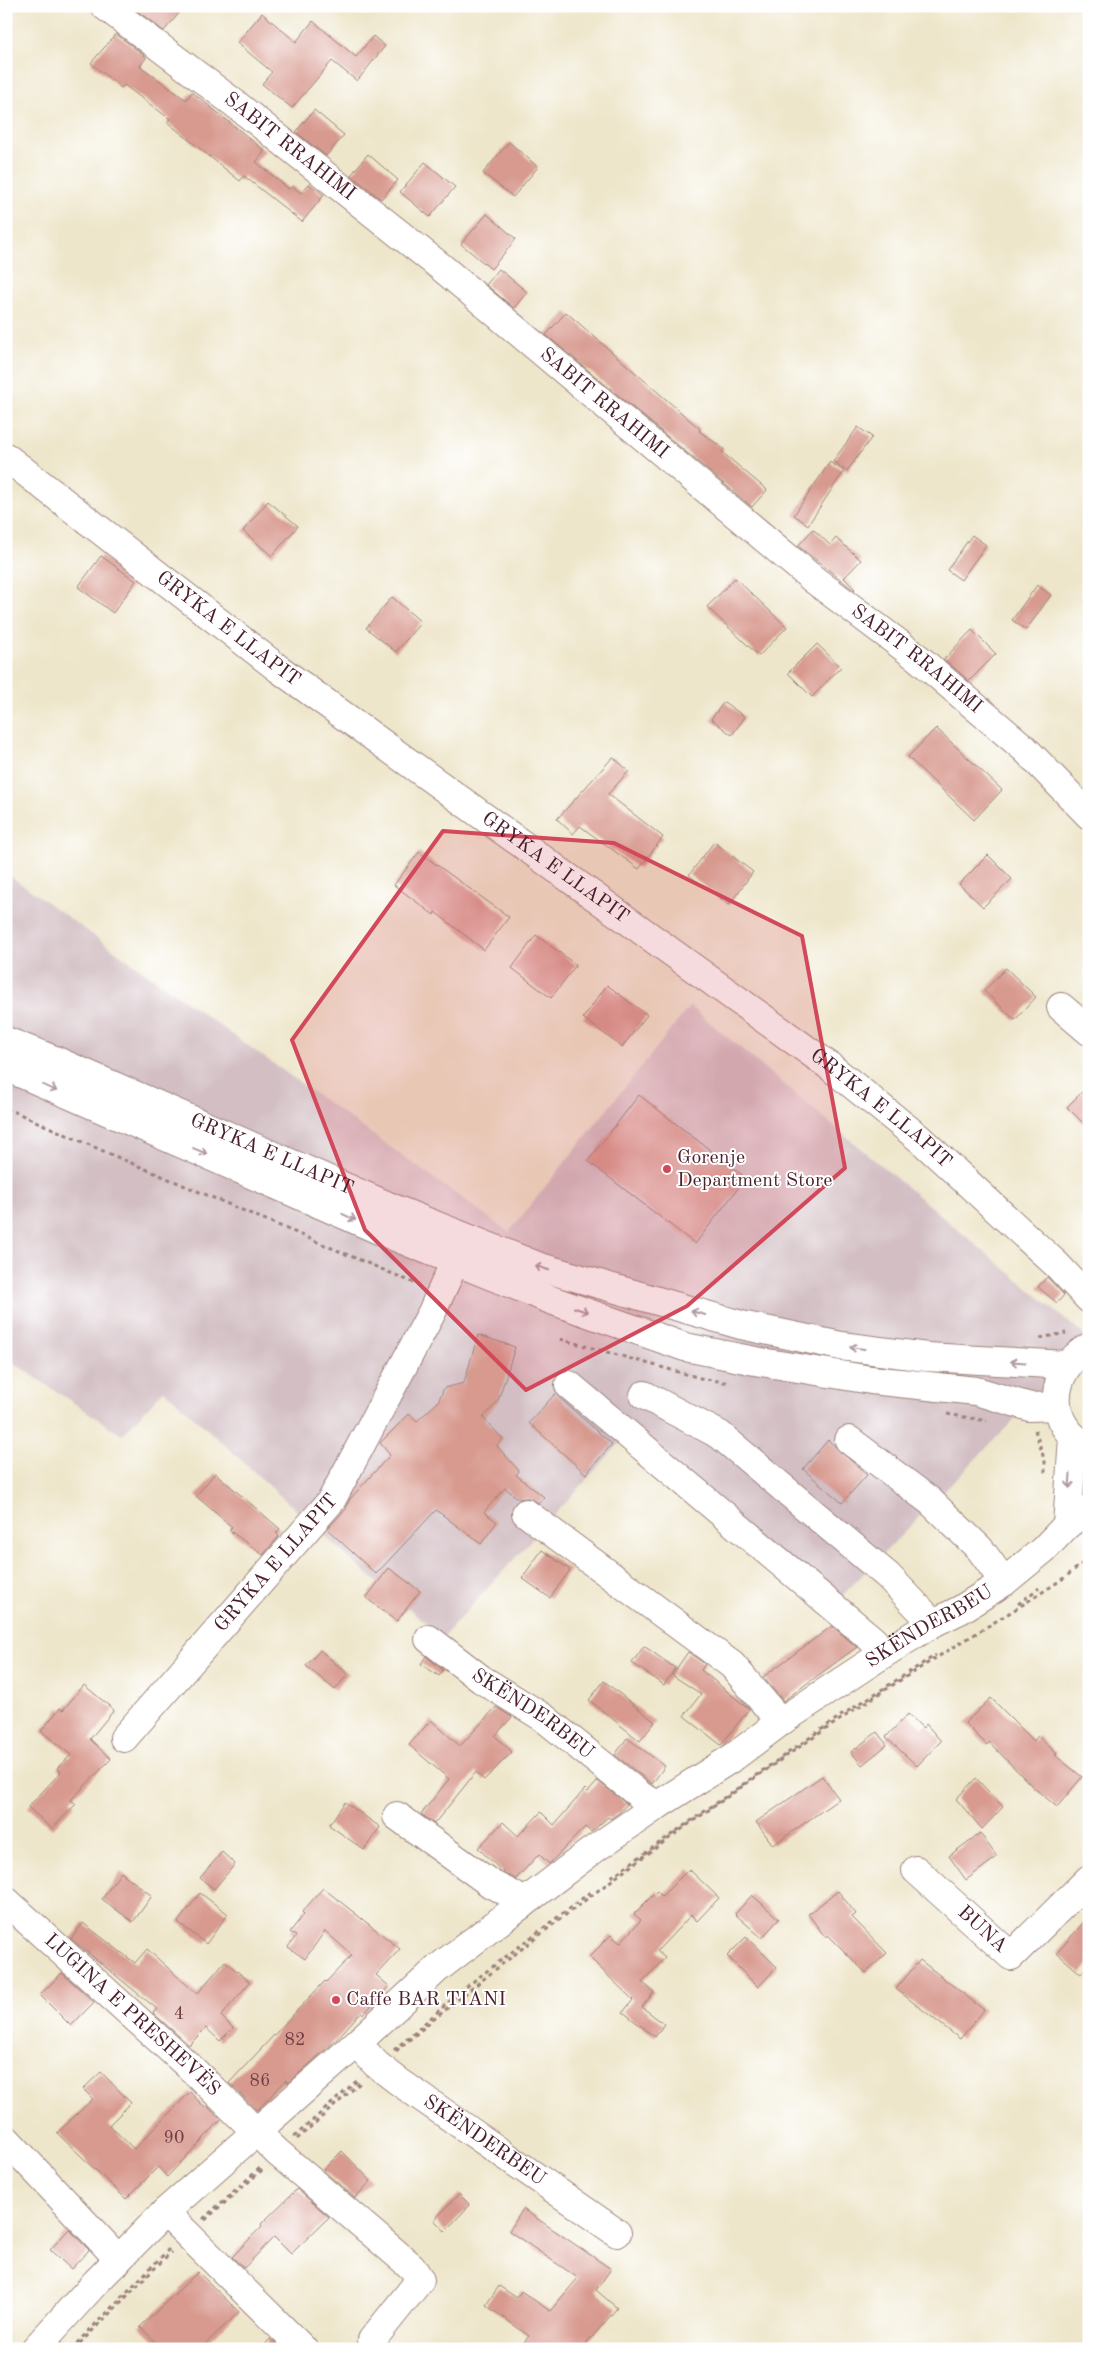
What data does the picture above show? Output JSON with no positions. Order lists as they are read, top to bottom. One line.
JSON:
{"streets":{"street":["SABIT RRAHIMI","GRYKA E LLAPIT","SKËNDERBEU","BUNA","LUGINA E PRESHEVËS"]},"crossings":[["SKËNDERBEU","LUGINA E PRESHEVËS"]],"places":["Gorenje Department Store","Caffe BAR TIANI"],"house_numbers":["4","82","86","90"]}
